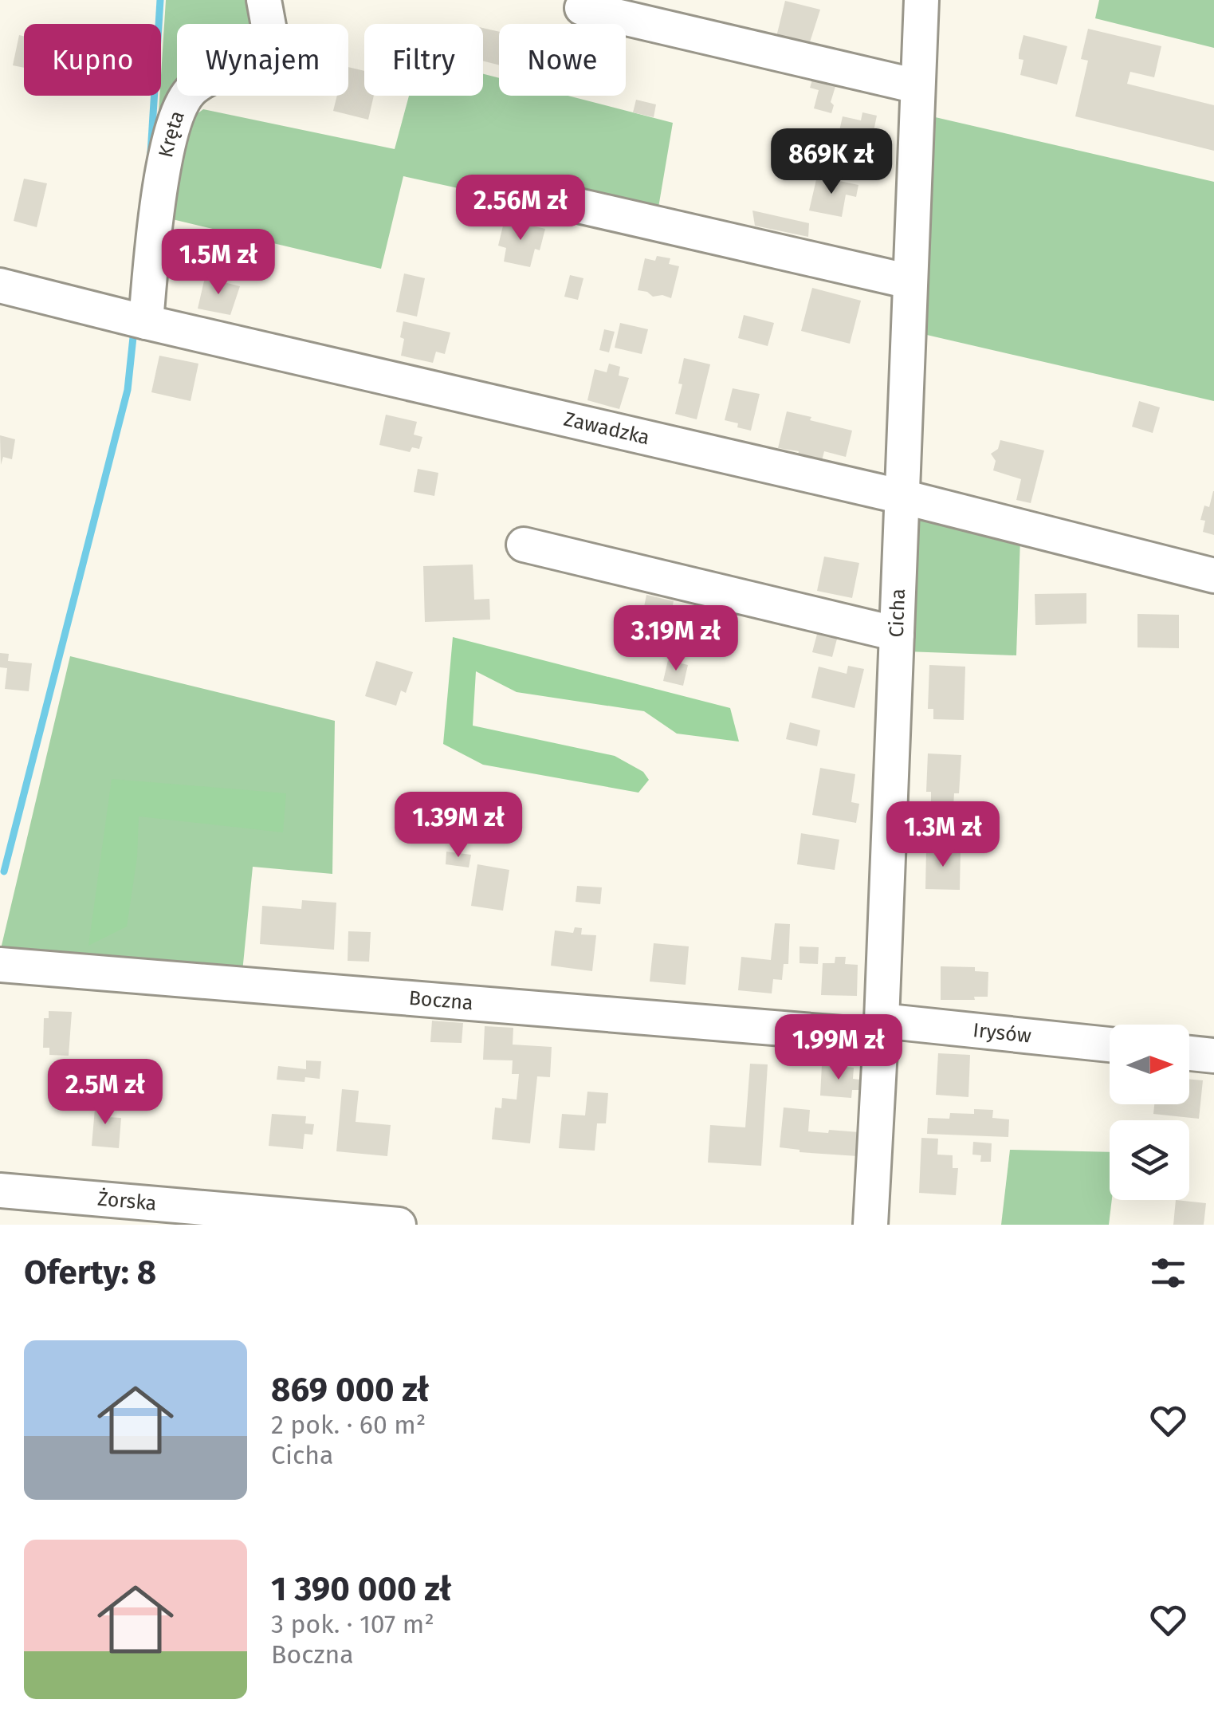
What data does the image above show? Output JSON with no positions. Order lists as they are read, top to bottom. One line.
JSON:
{"streets":{"street":["Kręta","Zawadzka","Cicha","Boczna","Irysów","Żorska"]},"crossings":[["Kręta","Zawadzka"],["Zawadzka","Cicha"],["Cicha","Boczna"],["Cicha","Irysów"],["Boczna","Irysów"]],"north":"right","page":{"chip":["Kupno","Wynajem","Filtry","Nowe"],"price":["869K zł","2.56M zł","1.5M zł","3.19M zł","1.39M zł","1.3M zł","1.99M zł","2.5M zł"],"heading":"Oferty: 8","list":[{"name":"869 000 zł","note":"2 pok. · 60 m² · Cicha"},{"name":"1 390 000 zł","note":"3 pok. · 107 m² · Boczna"}]}}
